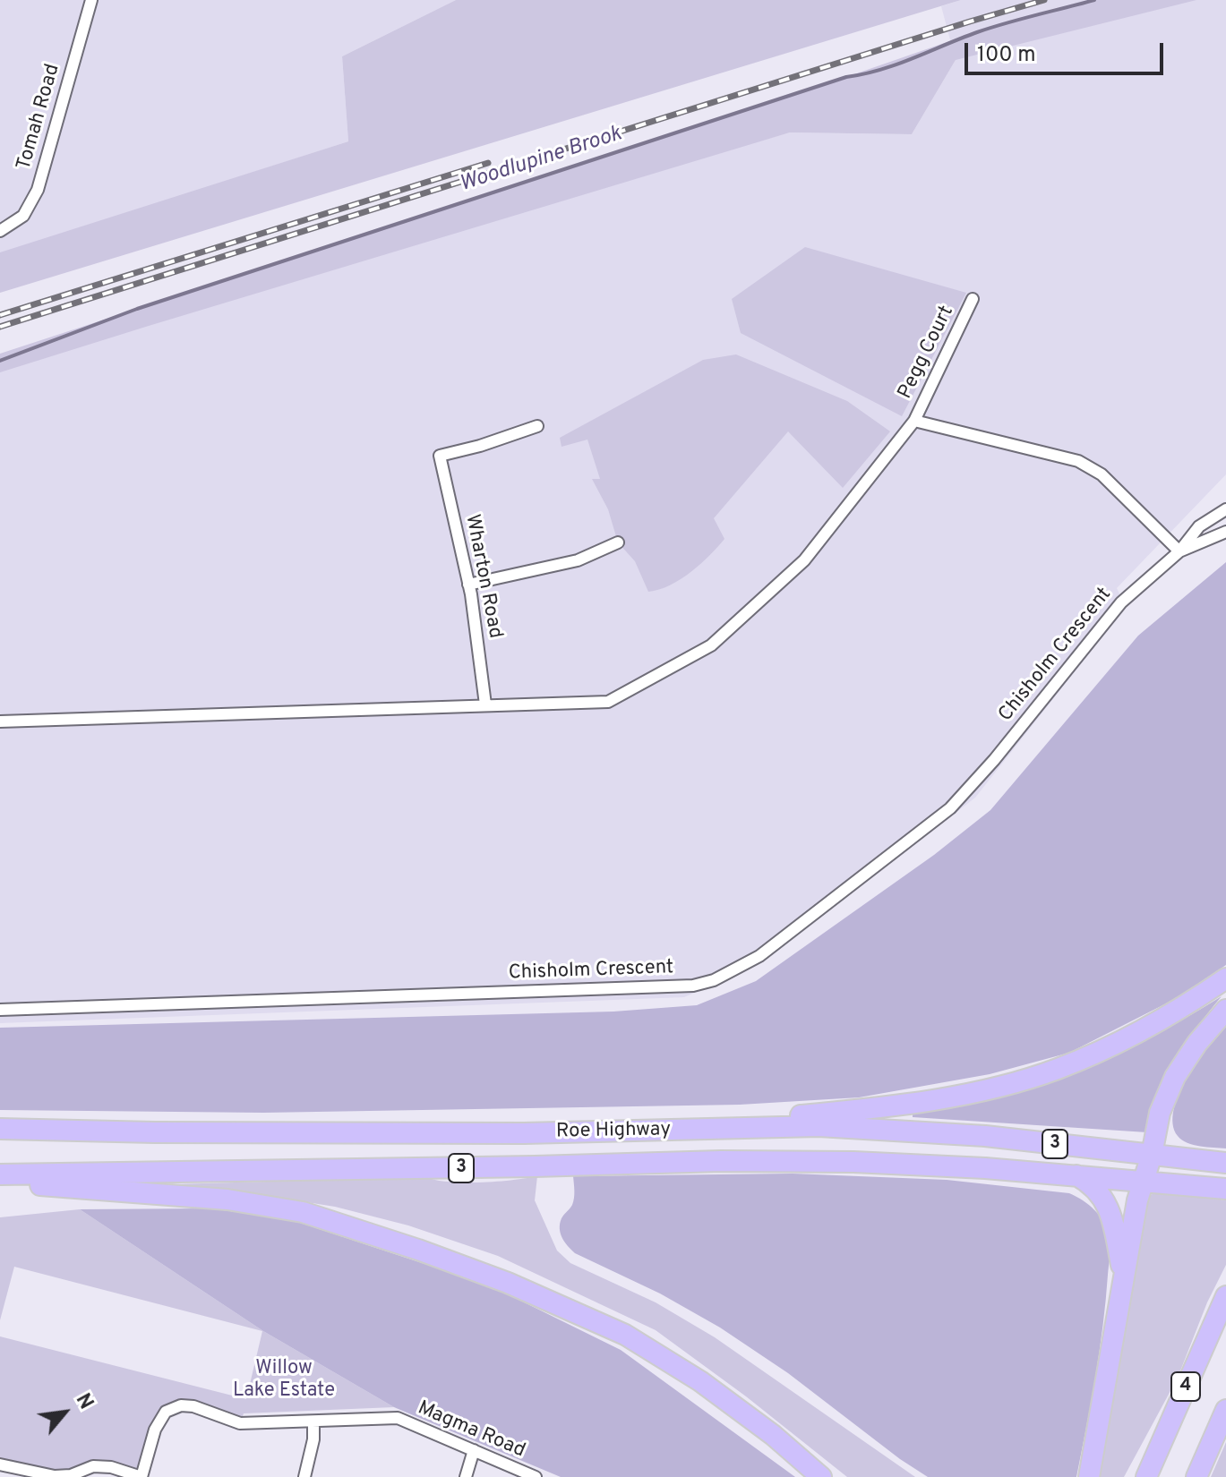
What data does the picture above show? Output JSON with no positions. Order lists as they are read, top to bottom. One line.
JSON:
{"streets":{"highway":["Roe Highway","3","4"],"street":["Tomah Road","Pegg Court","Wharton Road","Chisholm Crescent","Magma Road"]},"water":["Woodlupine Brook"],"parks":["Willow Lake Estate"],"scale_bar":"100 m","north":"top right"}
